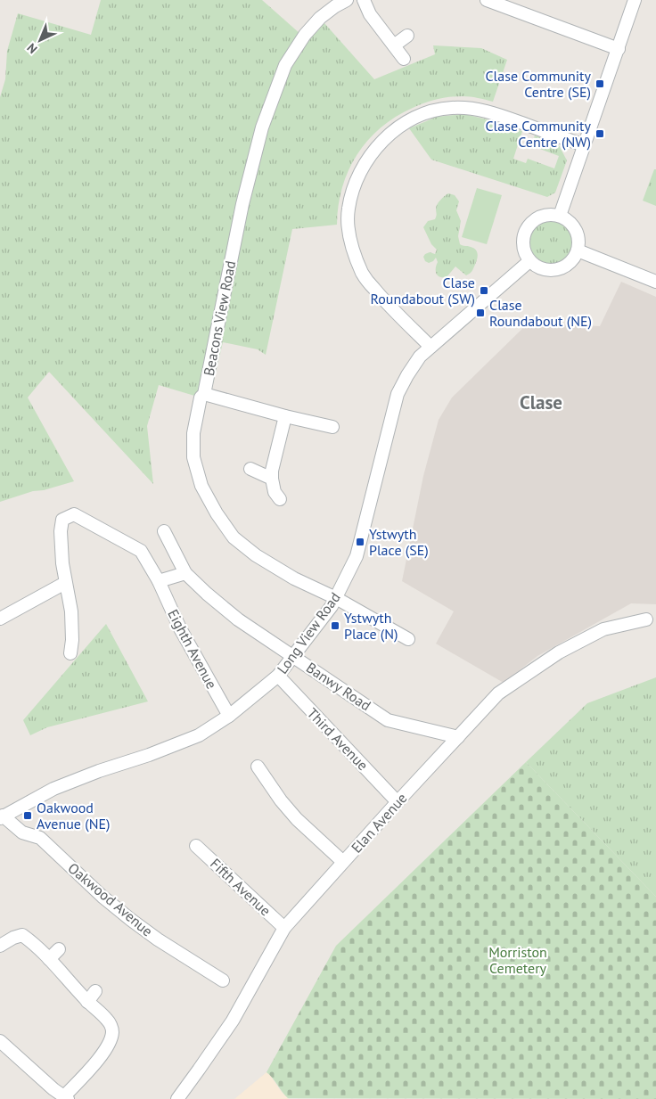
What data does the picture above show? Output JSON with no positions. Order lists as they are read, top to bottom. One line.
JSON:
{"streets":{"street":["Beacons View Road","Long View Road","Eighth Avenue","Banwy Road","Third Avenue","Elan Avenue","Fifth Avenue","Oakwood Avenue"]},"crossings":[["Beacons View Road","Long View Road"],["Long View Road","Eighth Avenue"],["Long View Road","Banwy Road"],["Long View Road","Third Avenue"],["Long View Road","Oakwood Avenue"],["Banwy Road","Elan Avenue"],["Third Avenue","Elan Avenue"],["Elan Avenue","Fifth Avenue"]],"districts":["Clase"],"parks":["Morriston Cemetery"],"places":{"transit":["Clase Community Centre (SE)","Clase Community Centre (NW)","Clase Roundabout (SW)","Clase Roundabout (NE)","Ystwyth Place (SE)","Ystwyth Place (N)","Oakwood Avenue (NE)"]},"north":"bottom left"}
